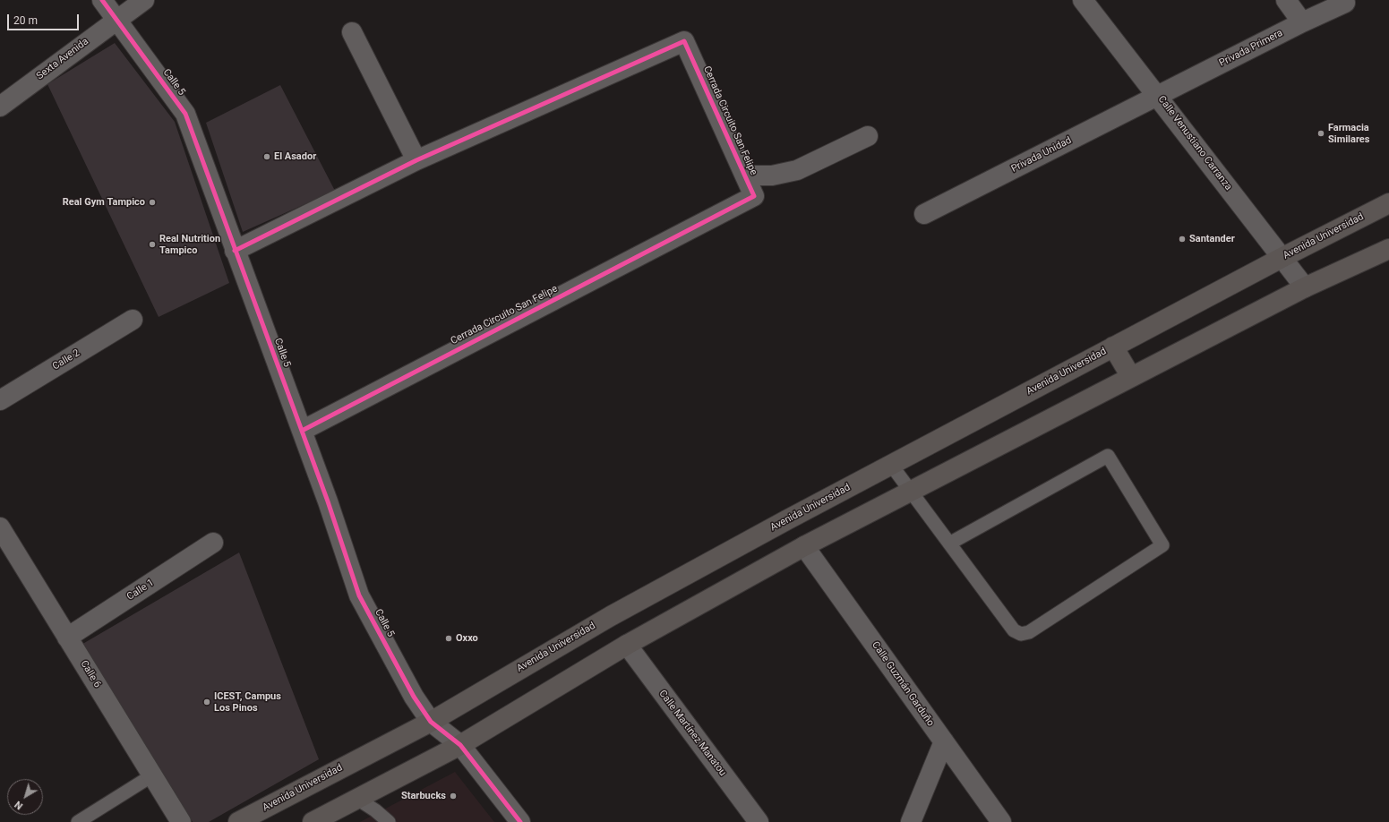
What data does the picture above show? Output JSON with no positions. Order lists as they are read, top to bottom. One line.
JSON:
{"streets":{"main road":["Avenida Universidad"],"street":["Privada Primera","Sexta Avenida","Calle 5","Cerrada Circuito San Felipe","Calle Venustiano Carranza","Privada Unidad","Calle 2","Calle 1","Calle 6","Calle Guzmán Garduño","Calle Martínez Manatou"]},"crossings":[["Privada Primera","Calle Venustiano Carranza"],["Privada Primera","Privada Unidad"],["Sexta Avenida","Calle 5"],["Calle 5","Cerrada Circuito San Felipe"],["Calle 5","Avenida Universidad"],["Calle Venustiano Carranza","Privada Unidad"],["Calle Venustiano Carranza","Avenida Universidad"],["Calle 1","Calle 6"]],"places":["Farmacia Similares","El Asador","Real Gym Tampico","Santander","Real Nutrition Tampico","Oxxo","ICEST, Campus Los Pinos","Starbucks"],"scale_bar":"20 m","north":"bottom left"}
